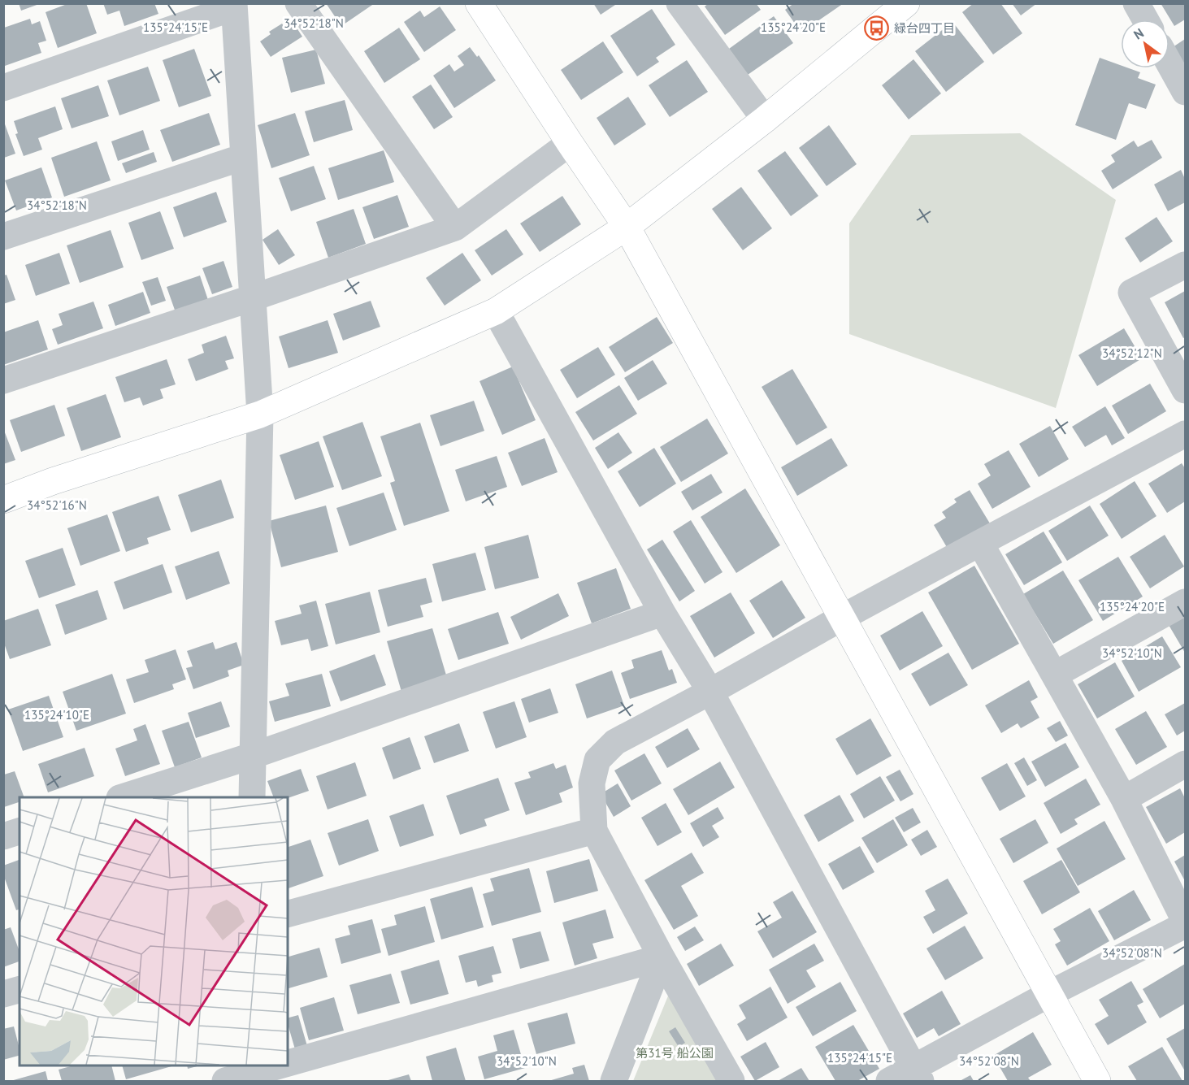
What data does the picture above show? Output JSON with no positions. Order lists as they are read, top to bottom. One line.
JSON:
{"parks":["第31号 船公園"],"places":{"bus stop":["緑台四丁目"]},"north":"top left","coordinates":["34°52'18\"N","135°24'15\"E","135°24'20\"E","34°52'12\"N","34°52'16\"N","34°52'10\"N","135°24'10\"E","34°52'08\"N"]}
